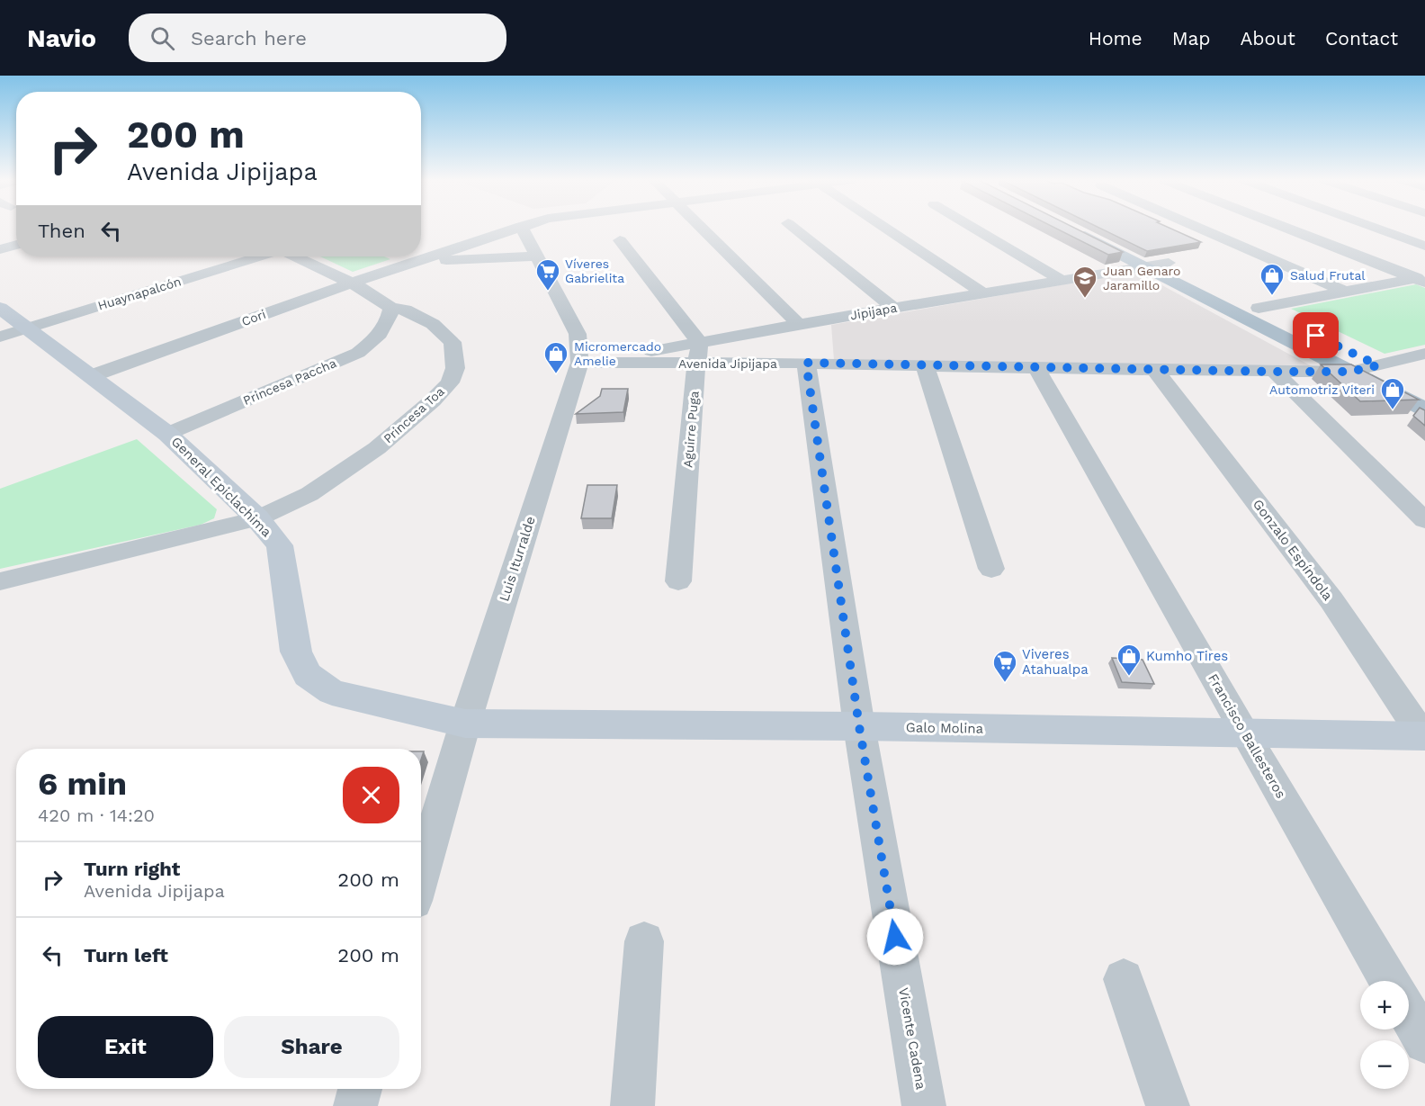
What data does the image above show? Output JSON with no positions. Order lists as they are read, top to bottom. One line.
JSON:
{"streets":{"street":["Huaynapalcón","Jipijapa","Cori","Avenida Jipijapa","Princesa Paccha","Princesa Toa","Aguirre Puga","General Epiclachima","Gonzalo Espíndola","Luis Iturralde","Galo Molina","Francisco Ballesteros","Vicente Cadena"]},"crossings":[["Huaynapalcón","General Epiclachima"],["Jipijapa","Avenida Jipijapa"],["Jipijapa","Aguirre Puga"],["Jipijapa","Luis Iturralde"],["Cori","Princesa Toa"],["Cori","General Epiclachima"],["Cori","Luis Iturralde"],["Avenida Jipijapa","Aguirre Puga"],["Avenida Jipijapa","Gonzalo Espíndola"],["Avenida Jipijapa","Luis Iturralde"],["Avenida Jipijapa","Francisco Ballesteros"],["Avenida Jipijapa","Vicente Cadena"],["Princesa Paccha","Princesa Toa"],["Princesa Paccha","General Epiclachima"],["Princesa Toa","General Epiclachima"],["General Epiclachima","Luis Iturralde"],["General Epiclachima","Galo Molina"],["Gonzalo Espíndola","Galo Molina"],["Luis Iturralde","Galo Molina"],["Galo Molina","Francisco Ballesteros"],["Galo Molina","Vicente Cadena"]],"places":{"supermarket":["Víveres Gabrielita","Viveres Atahualpa"],"shop":["Salud Frutal","Micromercado Amelie","Automotriz Viteri","Kumho Tires"],"school or university":["Juan Genaro Jaramillo"]},"page":{"header":"Navio","search":"Search here","nav":["Home","Map","About","Contact"],"turn":["200 m","Avenida Jipijapa"],"then":"Then","heading":["6 min","420 m · 14:20"],"list":[{"name":"Turn right","note":"Avenida Jipijapa","value":"200 m"},{"name":"Turn left","value":"200 m"}],"map_buttons":["+","−"],"buttons":["Exit","Share"]}}
